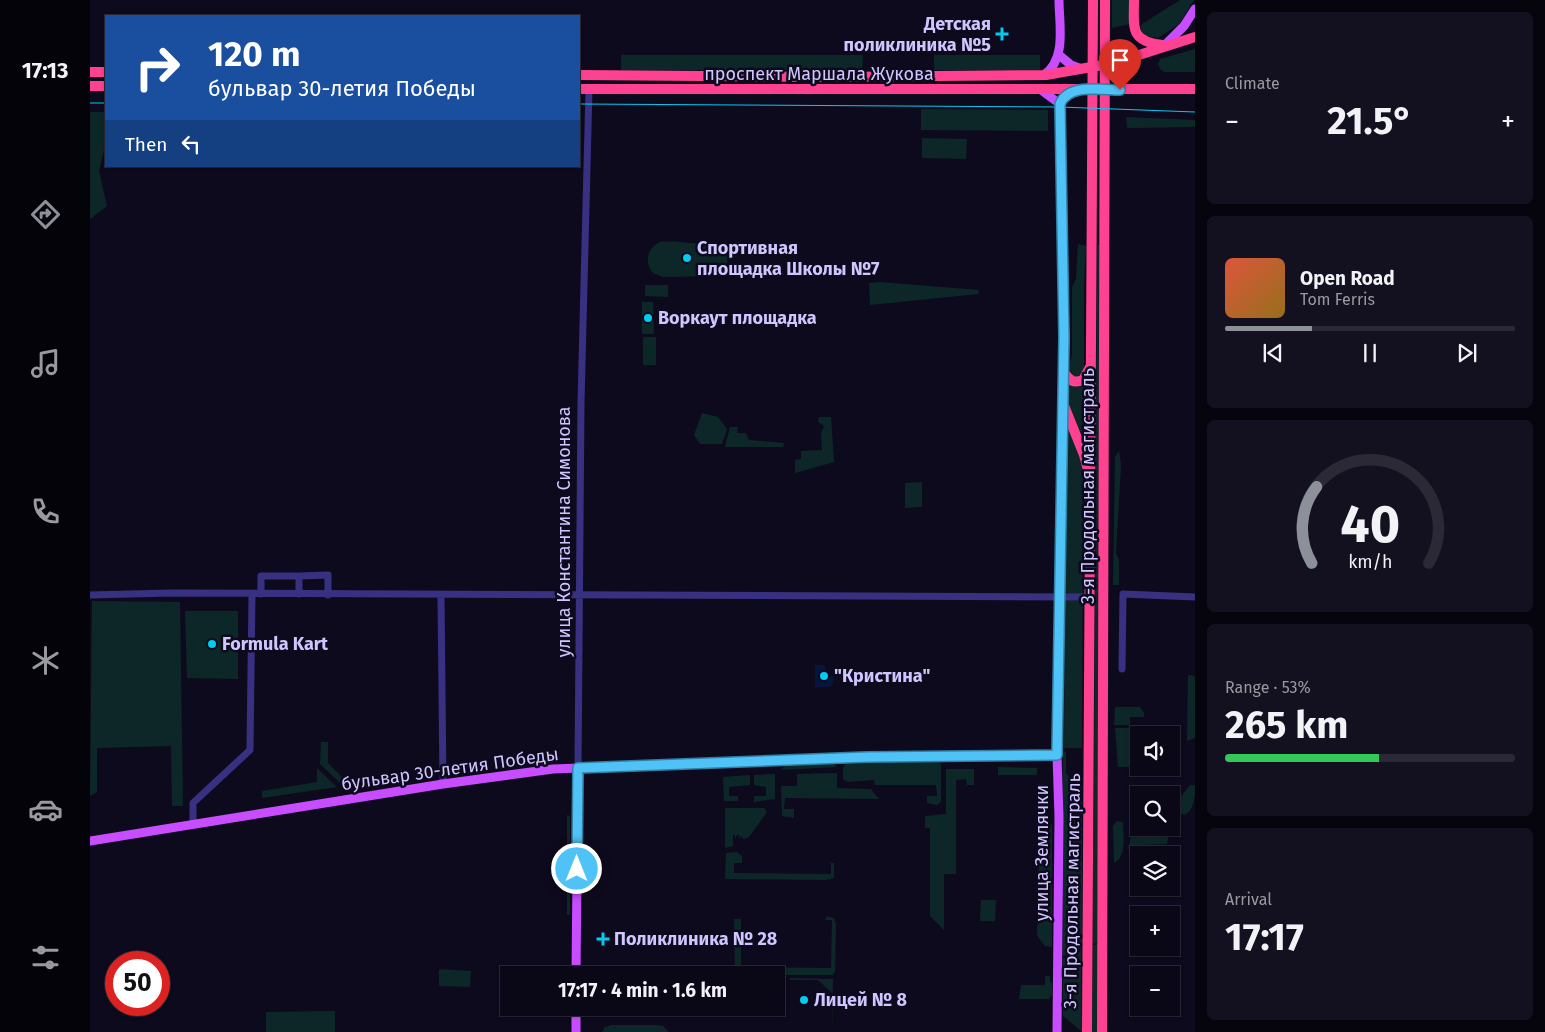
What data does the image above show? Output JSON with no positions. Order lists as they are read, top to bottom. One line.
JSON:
{"streets":{"highway":["проспект Маршала Жукова","3-я Продольная магистраль"],"main road":["улица Константина Симонова","бульвар 30-летия Победы","улица Землячки"]},"crossings":[["проспект Маршала Жукова","улица Константина Симонова"],["улица Константина Симонова","бульвар 30-летия Победы"],["бульвар 30-летия Победы","улица Землячки"]],"places":{"health":["Детская поликлиника №5","Поликлиника № 28"],"other":["Спортивная площадка Школы №7","Воркаут площадка","Formula Kart","\"Кристина\"","Лицей № 8"]},"page":{"tabs":"17:13","tile":["Climate",["Range · 53%","265 km"],["Arrival","17:17"]],"turn":["120 m","бульвар 30-летия Победы"],"heat":["−","21.5°","+"],"then":"Then","song":["Open Road","Tom Ferris"],"map_buttons":["+","−"],"limit":"50","trip":"17:17 · 4 min · 1.6 km","gauge":["40","km/h"]}}
